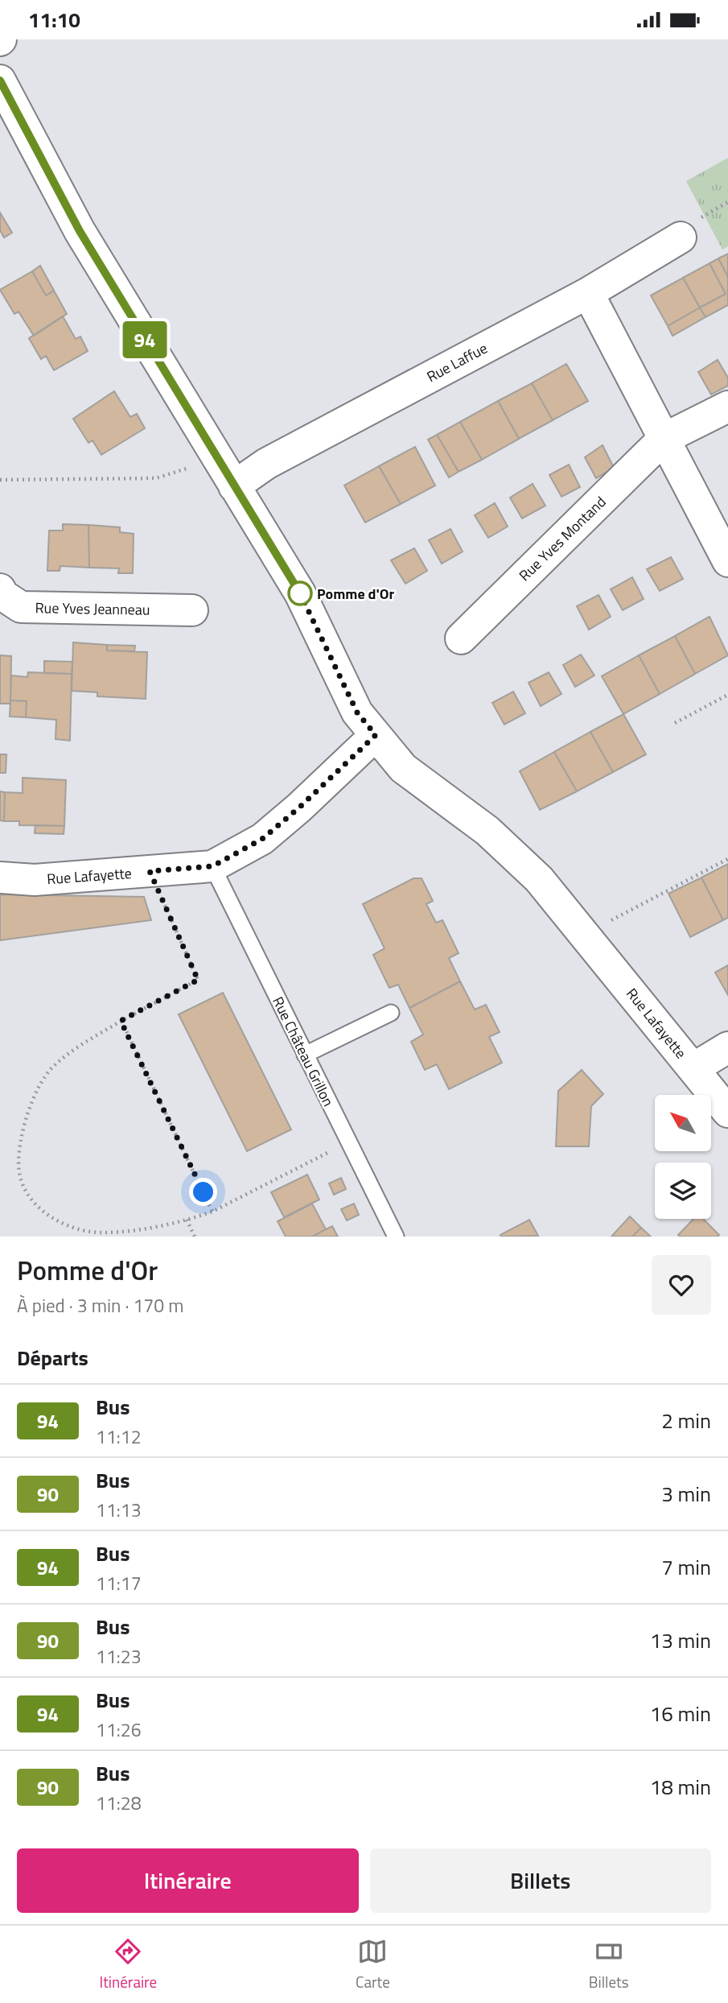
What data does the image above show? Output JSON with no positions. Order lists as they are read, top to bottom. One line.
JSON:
{"streets":{"street":["Rue Laffue","Rue Yves Montand","Rue Yves Jeanneau","Rue Lafayette"],"lane":["Rue Château Grillon"]},"crossings":[["Rue Laffue","Rue Lafayette"],["Rue Lafayette","Rue Château Grillon"]],"places":["Pomme d'Or"],"lines":["bus line 94"],"north":"top left","page":{"status":"11:10","on_map":"94","heading":[["Pomme d'Or","À pied · 3 min · 170 m"],"Départs"],"list":[{"mark":"94","name":"Bus","note":"11:12","value":"2 min"},{"mark":"90","name":"Bus","note":"11:13","value":"3 min"},{"mark":"94","name":"Bus","note":"11:17","value":"7 min"},{"mark":"90","name":"Bus","note":"11:23","value":"13 min"},{"mark":"94","name":"Bus","note":"11:26","value":"16 min"},{"mark":"90","name":"Bus","note":"11:28","value":"18 min"}],"buttons":["Itinéraire","Billets"],"tabs":["Itinéraire","Carte","Billets"]}}
